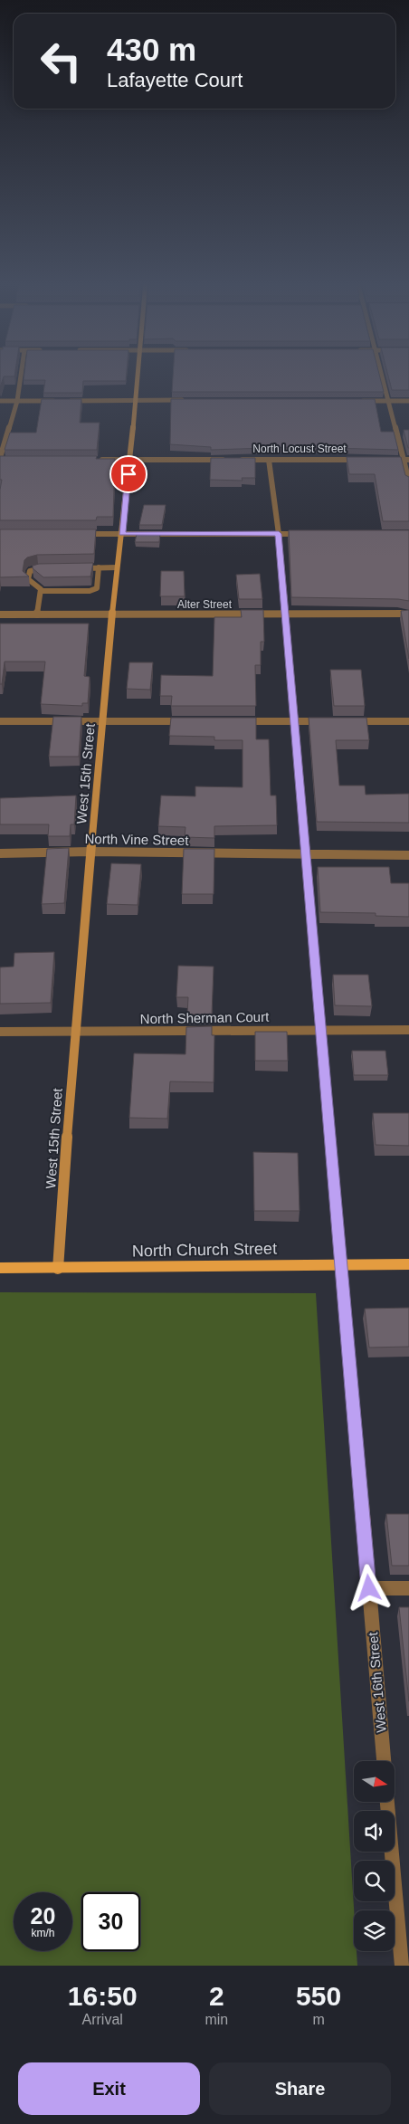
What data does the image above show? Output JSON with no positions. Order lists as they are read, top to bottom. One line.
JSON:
{"streets":{"main road":["West 15th Street","North Church Street"],"street":["North Locust Street","Alter Street","North Vine Street","North Sherman Court","West 16th Street"]},"crossings":[["North Locust Street","West 16th Street"],["Alter Street","West 15th Street"],["Alter Street","West 16th Street"],["West 15th Street","North Vine Street"],["West 15th Street","North Sherman Court"],["West 15th Street","North Church Street"],["North Vine Street","West 16th Street"],["North Sherman Court","West 16th Street"],["North Church Street","West 16th Street"]],"north":"right","page":{"turn":["430 m","Lafayette Court"],"speed":"20 km/h","limit":"30","eta":["16:50","Arrival","2","min","550","m"],"buttons":["Exit","Share"]}}
